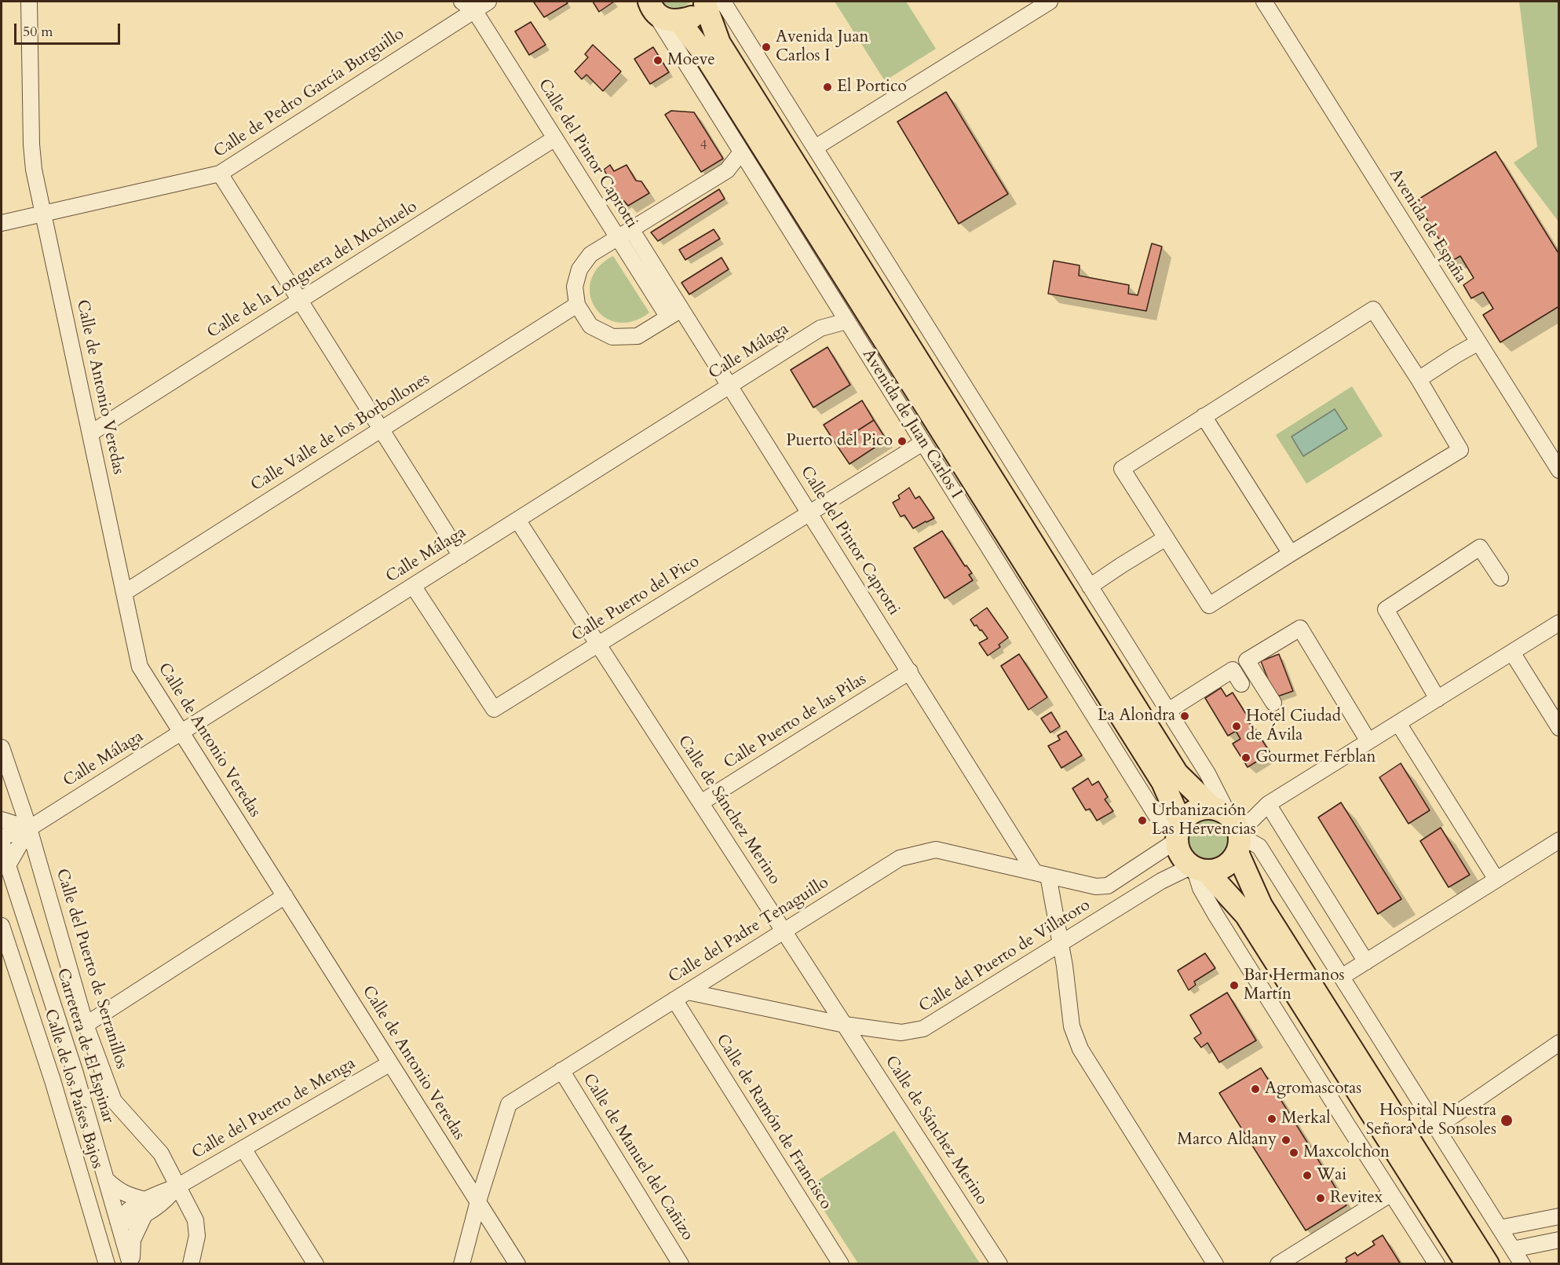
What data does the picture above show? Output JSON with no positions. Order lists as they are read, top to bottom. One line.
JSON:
{"streets":{"highway":["Avenida de Juan Carlos I"],"street":["Calle de Pedro García Burguillo","Calle del Pintor Caprotti","Avenida de España","Calle de la Longuera del Mochuelo","Calle Málaga","Calle de Antonio Veredas","Calle Valle de los Borbollones","Calle Puerto del Pico","Calle Puerto de las Pilas","Calle de Sánchez Merino","Calle del Padre Tenaguillo","Calle del Puerto de Villatoro","Calle del Puerto de Serranillos","Carretera de El Espinar","Calle de los Países Bajos","Calle del Puerto de Menga","Calle de Ramón de Francisco","Calle de Manuel del Cañizo"]},"crossings":[["Calle de Pedro García Burguillo","Calle del Pintor Caprotti"],["Calle de Pedro García Burguillo","Calle de Antonio Veredas"],["Calle del Pintor Caprotti","Calle de la Longuera del Mochuelo"],["Calle del Pintor Caprotti","Calle Málaga"],["Calle del Pintor Caprotti","Calle Puerto del Pico"],["Calle del Pintor Caprotti","Calle Puerto de las Pilas"],["Calle del Pintor Caprotti","Calle del Padre Tenaguillo"],["Calle del Pintor Caprotti","Calle del Puerto de Villatoro"],["Calle de la Longuera del Mochuelo","Calle de Antonio Veredas"],["Calle Málaga","Calle de Antonio Veredas"],["Calle Málaga","Avenida de Juan Carlos I"],["Calle Málaga","Calle Puerto del Pico"],["Calle Málaga","Calle de Sánchez Merino"],["Calle Málaga","Calle del Puerto de Serranillos"],["Calle Málaga","Carretera de El Espinar"],["Calle de Antonio Veredas","Calle Valle de los Borbollones"],["Calle de Antonio Veredas","Calle del Padre Tenaguillo"],["Calle de Antonio Veredas","Calle del Puerto de Menga"],["Avenida de Juan Carlos I","Calle Puerto del Pico"],["Avenida de Juan Carlos I","Calle del Padre Tenaguillo"],["Avenida de Juan Carlos I","Calle del Puerto de Villatoro"],["Calle Puerto del Pico","Calle de Sánchez Merino"],["Calle Puerto de las Pilas","Calle de Sánchez Merino"],["Calle de Sánchez Merino","Calle del Padre Tenaguillo"],["Calle de Sánchez Merino","Calle del Puerto de Villatoro"],["Calle del Padre Tenaguillo","Calle del Puerto de Villatoro"],["Calle del Padre Tenaguillo","Calle de Ramón de Francisco"],["Calle del Padre Tenaguillo","Calle de Manuel del Cañizo"],["Calle del Puerto de Villatoro","Calle de Ramón de Francisco"],["Calle del Puerto de Serranillos","Calle del Puerto de Menga"],["Carretera de El Espinar","Calle del Puerto de Menga"]],"places":["Avenida Juan Carlos I","Moeve","El Portico","Puerto del Pico","La Alondra","Hotel Ciudad de Ávila","Gourmet Ferblan","Urbanización Las Hervencias","Bar Hermanos Martín","Agromascotas","Merkal","Hospital Nuestra Señora de Sonsoles","Marco Aldany","Maxcolchon","Wai","Revitex"],"house_numbers":["4"],"scale_bar":"50 m"}
